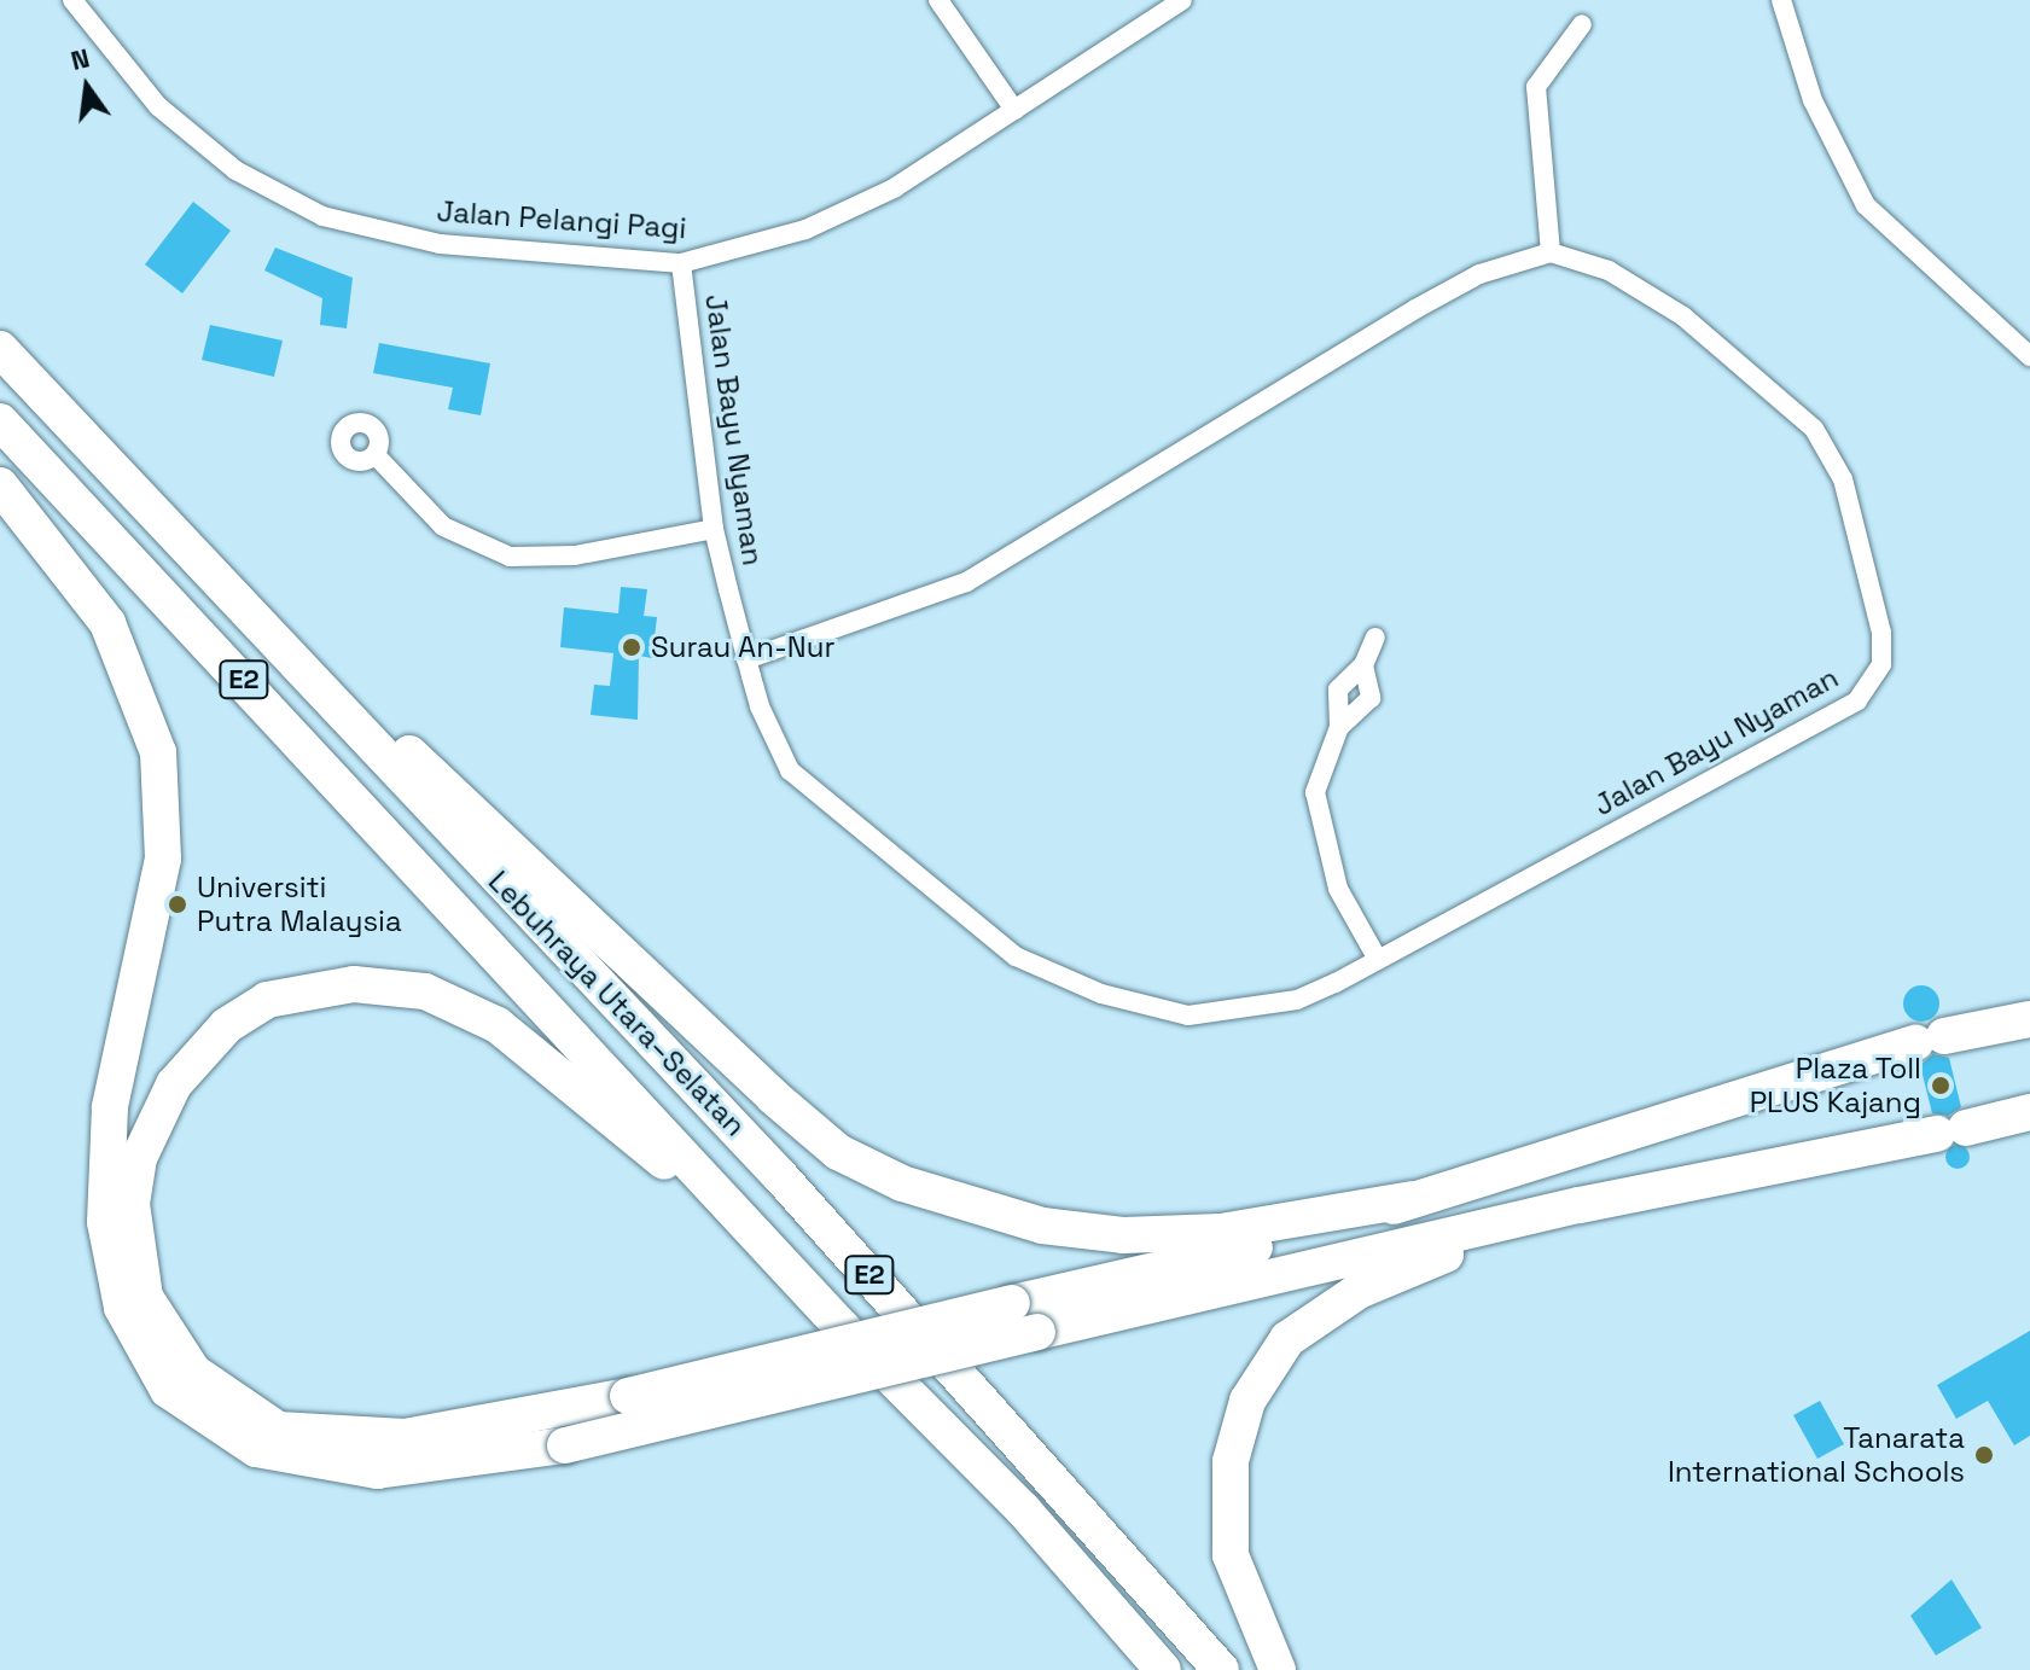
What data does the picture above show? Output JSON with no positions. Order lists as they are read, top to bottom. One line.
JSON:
{"streets":{"highway":["E2","Lebuhraya Utara–Selatan"],"street":["Jalan Pelangi Pagi","Jalan Bayu Nyaman"]},"crossings":[["Jalan Pelangi Pagi","Jalan Bayu Nyaman"]],"places":["Surau An-Nur","Universiti Putra Malaysia","Plaza Toll PLUS Kajang","Tanarata International Schools"],"north":"top"}
